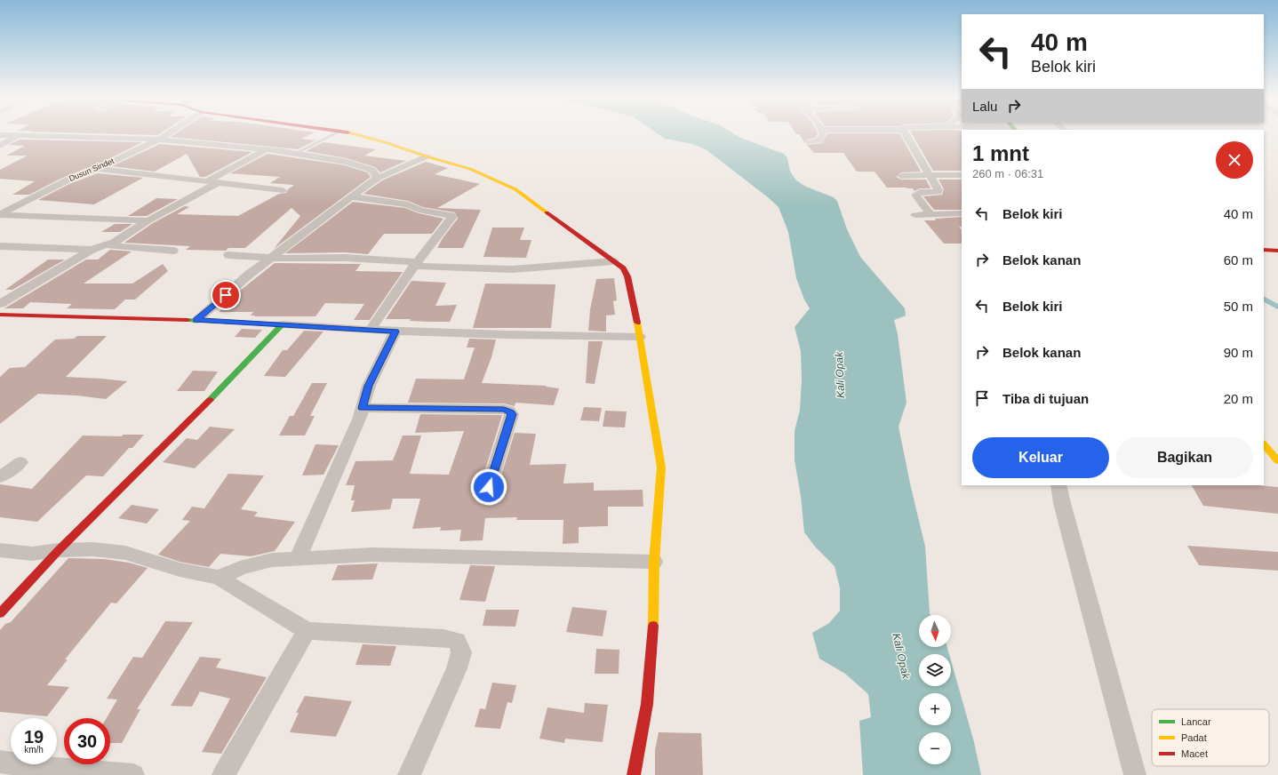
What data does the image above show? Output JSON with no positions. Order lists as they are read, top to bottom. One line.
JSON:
{"streets":{"street":["Dusun Sindet"]},"water":["Kali Opak"],"legend":["Lancar","Padat","Macet"],"north":"bottom","page":{"turn":["40 m","Belok kiri"],"then":"Lalu","heading":["1 mnt","260 m · 06:31"],"list":[{"name":"Belok kiri","value":"40 m"},{"name":"Belok kanan","value":"60 m"},{"name":"Belok kiri","value":"50 m"},{"name":"Belok kanan","value":"90 m"},{"name":"Tiba di tujuan","value":"20 m"}],"buttons":["Keluar","Bagikan"],"map_buttons":["+","−"],"speed":"19 km/h","limit":"30"}}
